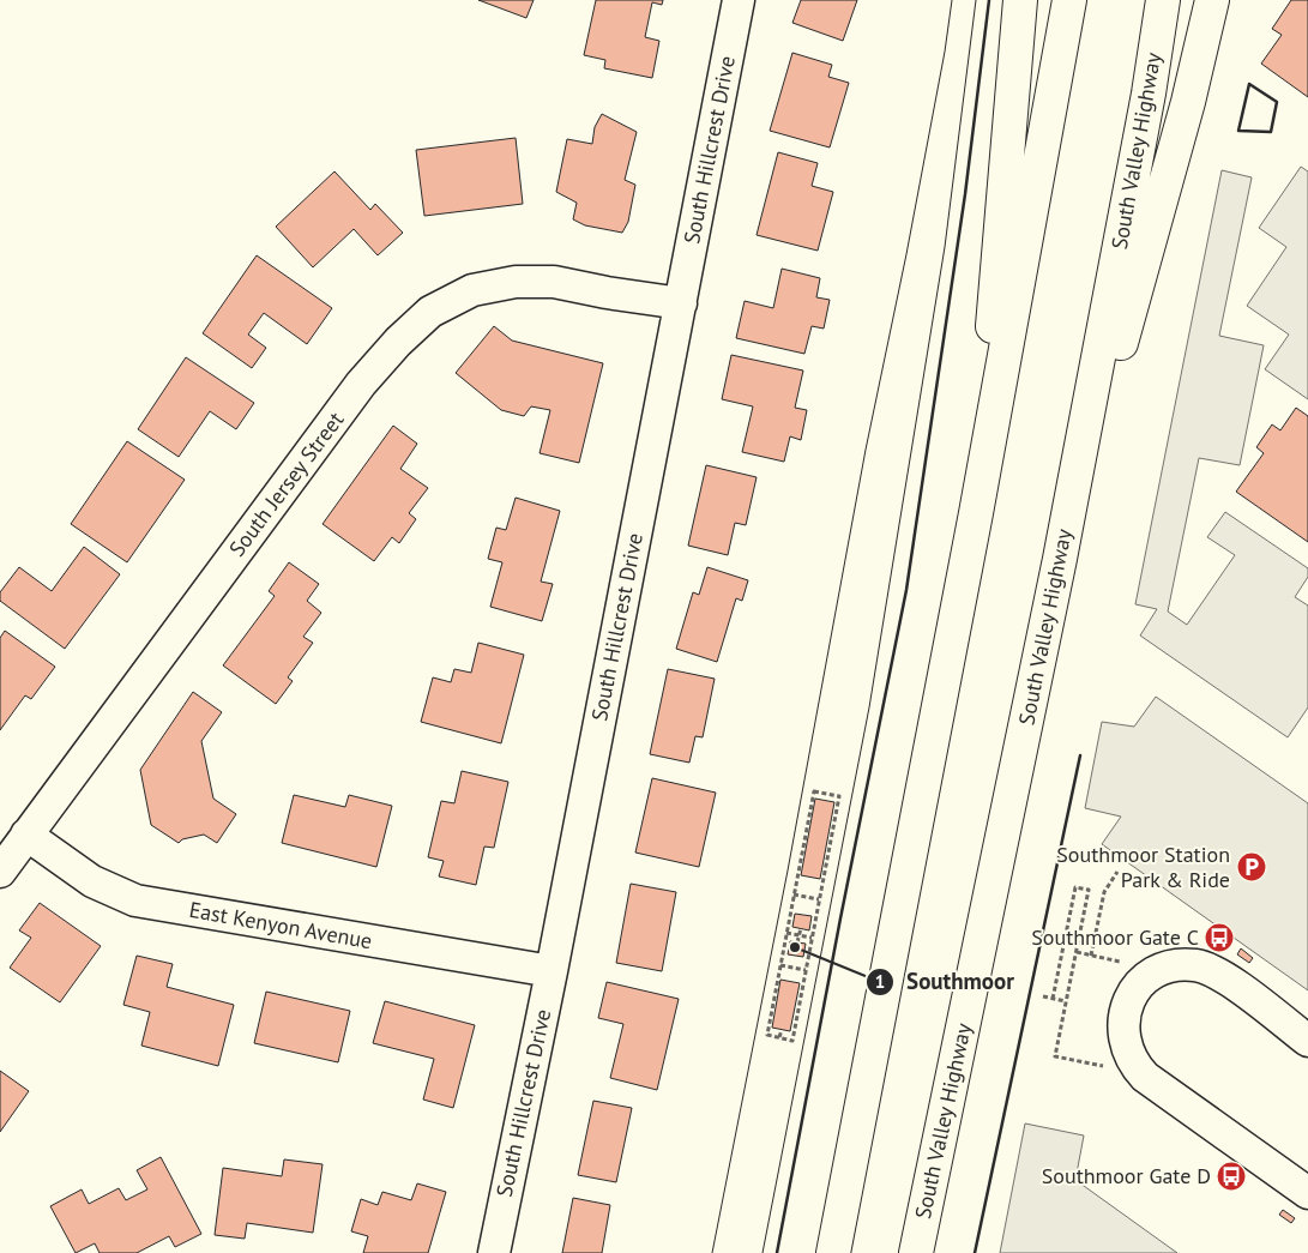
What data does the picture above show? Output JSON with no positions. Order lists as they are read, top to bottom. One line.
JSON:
{"streets":{"highway":["South Valley Highway"],"street":["South Hillcrest Drive","South Jersey Street","East Kenyon Avenue"]},"crossings":[["South Hillcrest Drive","South Jersey Street"],["South Hillcrest Drive","East Kenyon Avenue"],["South Jersey Street","East Kenyon Avenue"]],"places":{"parking":["Southmoor Station Park & Ride"],"bus stop":["Southmoor Gate C","Southmoor Gate D"],"other":["Southmoor"]}}
